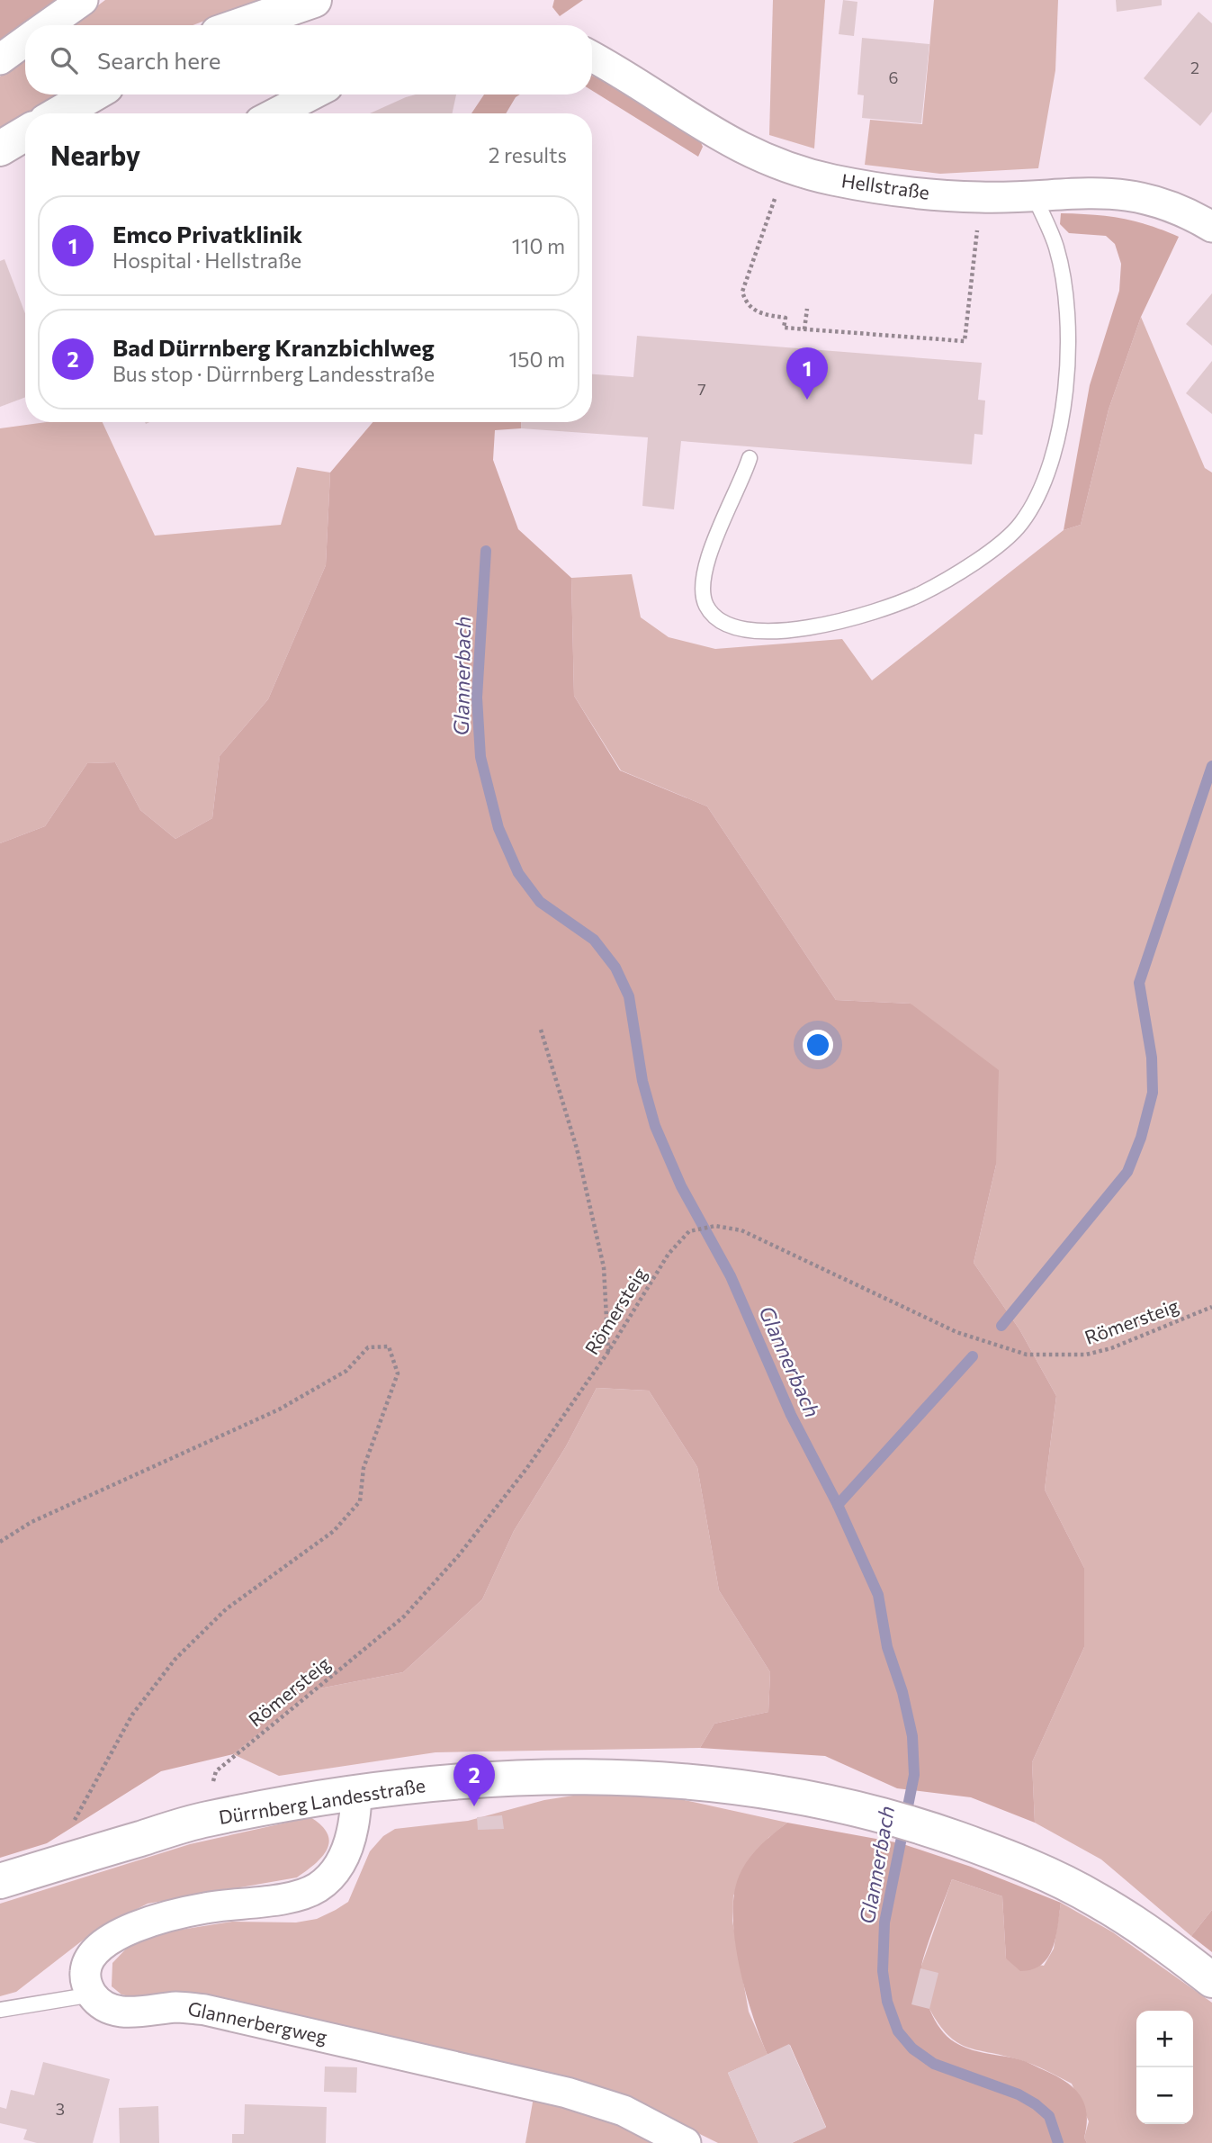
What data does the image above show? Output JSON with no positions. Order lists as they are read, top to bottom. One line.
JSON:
{"streets":{"main road":["Dürrnberg Landesstraße"],"street":["Hellstraße","Glannerbergweg"],"path":["Römersteig"]},"crossings":[["Römersteig","Dürrnberg Landesstraße"]],"water":["Glannerbach"],"house_numbers":["2","6","7","3"],"page":{"search":"Search here","heading":["Nearby","2 results"],"list":[{"mark":"1","name":"Emco Privatklinik","note":"Hospital · Hellstraße","value":"110 m"},{"mark":"2","name":"Bad Dürrnberg Kranzbichlweg","note":"Bus stop · Dürrnberg Landesstraße","value":"150 m"}],"pins":["1","2"],"map_buttons":["+","−"]}}
